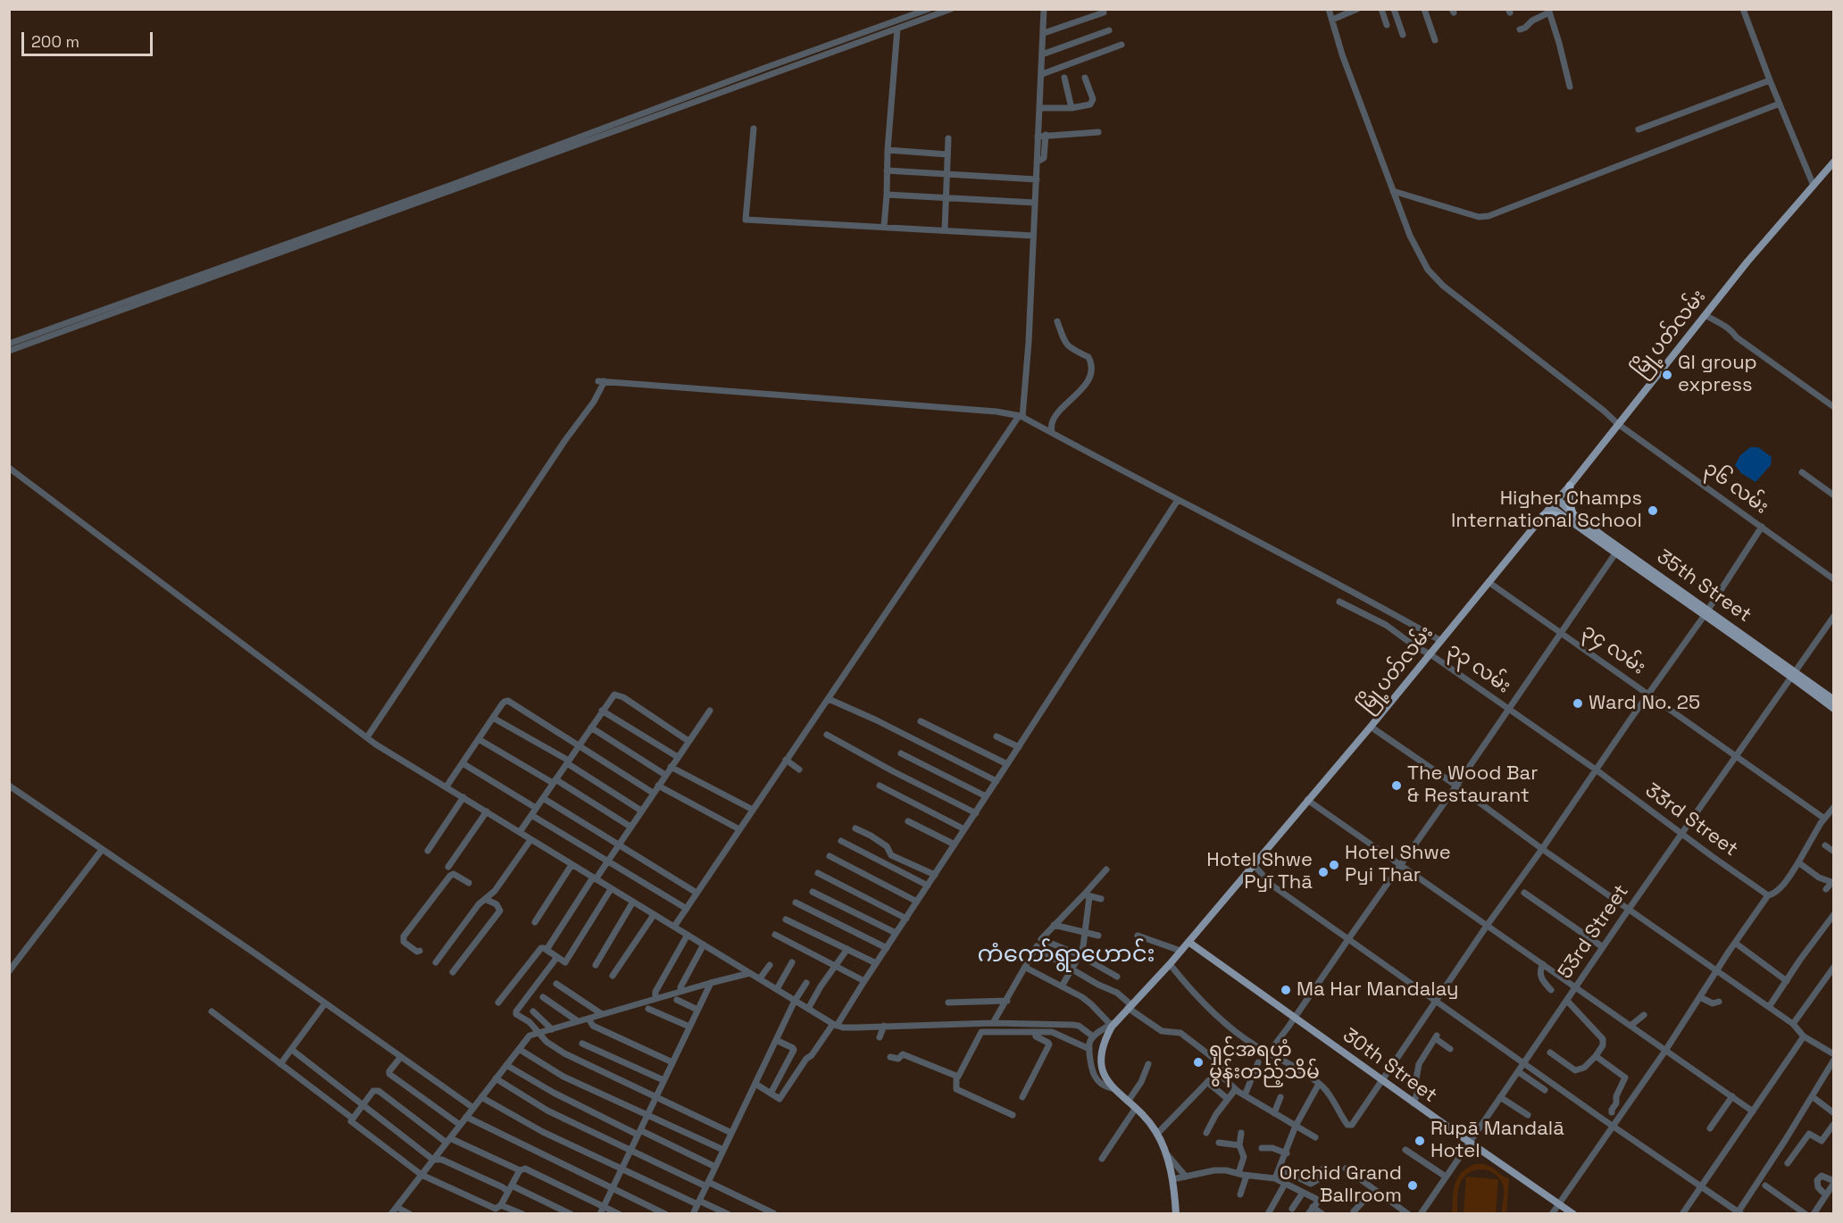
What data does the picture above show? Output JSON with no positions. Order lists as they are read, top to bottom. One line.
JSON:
{"streets":{"main road":["မြို့ပတ်လမ်း","35th Street","30th Street"],"street":["၃၆ လမ်း","၃၄ လမ်း","၃၃ လမ်း","33rd Street","53rd Street"]},"crossings":[["မြို့ပတ်လမ်း","၃၆ လမ်း"],["မြို့ပတ်လမ်း","35th Street"],["မြို့ပတ်လမ်း","၃၄ လမ်း"],["မြို့ပတ်လမ်း","၃၃ လမ်း"],["မြို့ပတ်လမ်း","30th Street"],["၃၄ လမ်း","53rd Street"],["၃၃ လမ်း","33rd Street"],["33rd Street","53rd Street"],["53rd Street","30th Street"]],"districts":["ကံကော်ရွာဟောင်း"],"places":["GI group express","Higher Champs International School","Ward No. 25","The Wood Bar & Restaurant","Hotel Shwe Pyi Thar","Hotel Shwe Pyī Thā","Ma Har Mandalay","ရှင်အရဟံ မွန်းတည့်သိမ်","Rupā Mandalā Hotel","Orchid Grand Ballroom"],"scale_bar":"200 m"}
